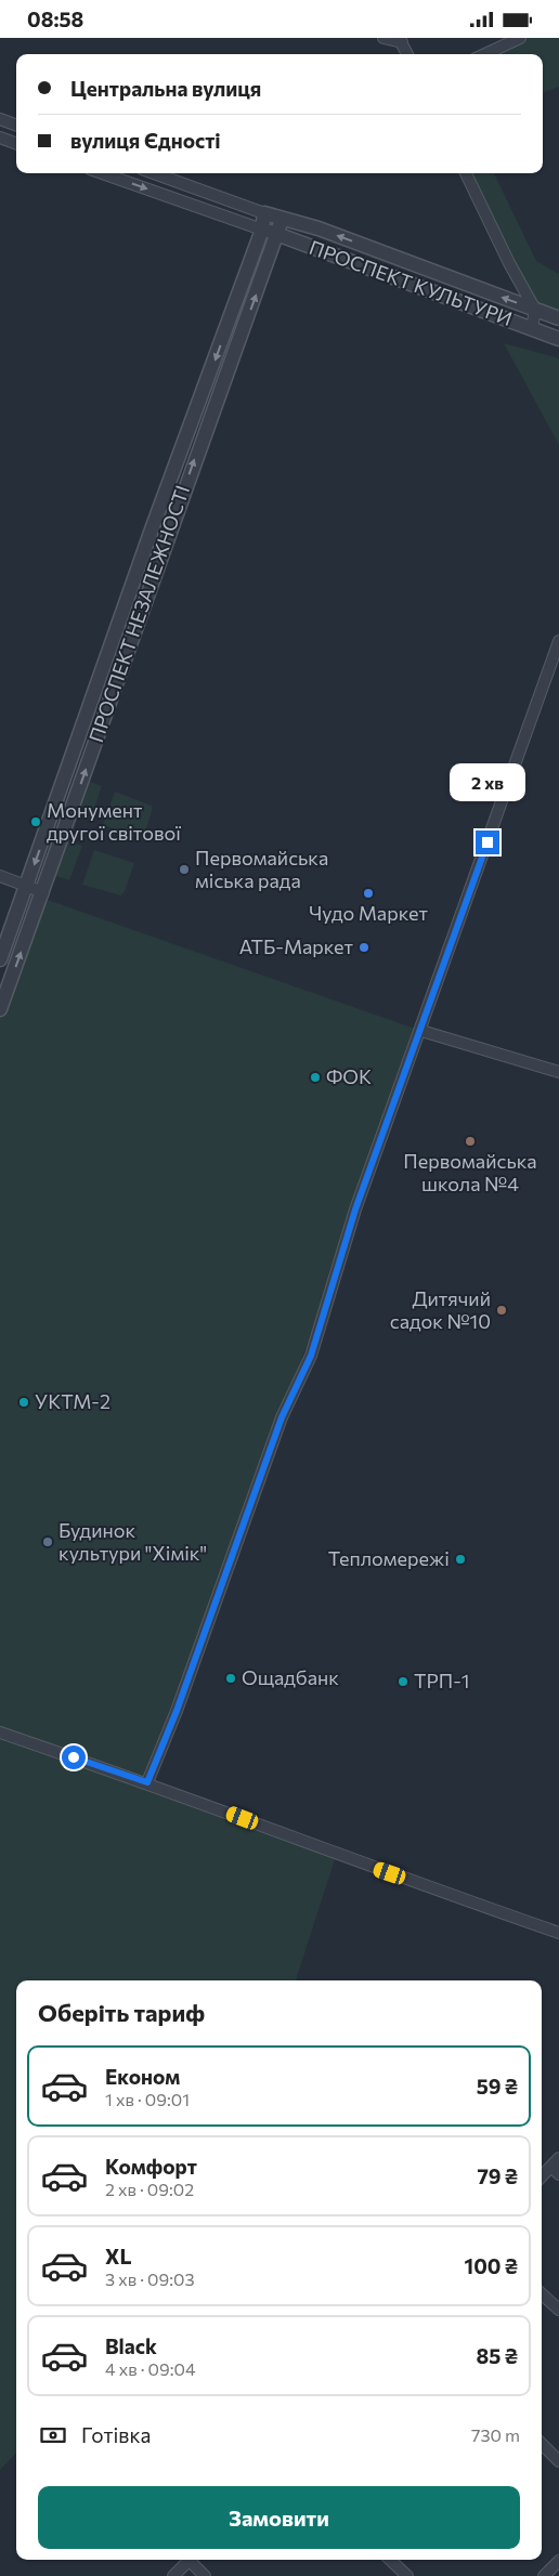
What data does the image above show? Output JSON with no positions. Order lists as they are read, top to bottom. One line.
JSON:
{"streets":{"street":["ПРОСПЕКТ КУЛЬТУРИ","ПРОСПЕКТ НЕЗАЛЕЖНОСТІ"]},"crossings":[["ПРОСПЕКТ КУЛЬТУРИ","ПРОСПЕКТ НЕЗАЛЕЖНОСТІ"]],"places":["Монумент другої світової","Первомайська мiська рада","Чудо Маркет","АТБ-Маркет","ФОК","Первомайська школа №4","Дитячий садок №10","УКТМ-2","Будинок культури \"Хімік\"","Тепломережі","Ощадбанк","ТРП-1"],"page":{"status":"08:58","banner":["Центральна вулиця","вулиця Єдності"],"bubble":"2 хв","heading":"Оберіть тариф","list":[{"name":"Економ","note":"1 хв · 09:01","value":"59 ₴"},{"name":"Комфорт","note":"2 хв · 09:02","value":"79 ₴"},{"name":"XL","note":"3 хв · 09:03","value":"100 ₴"},{"name":"Black","note":"4 хв · 09:04","value":"85 ₴"}],"pay":["Готівка","730 m"],"buttons":"Замовити"}}
